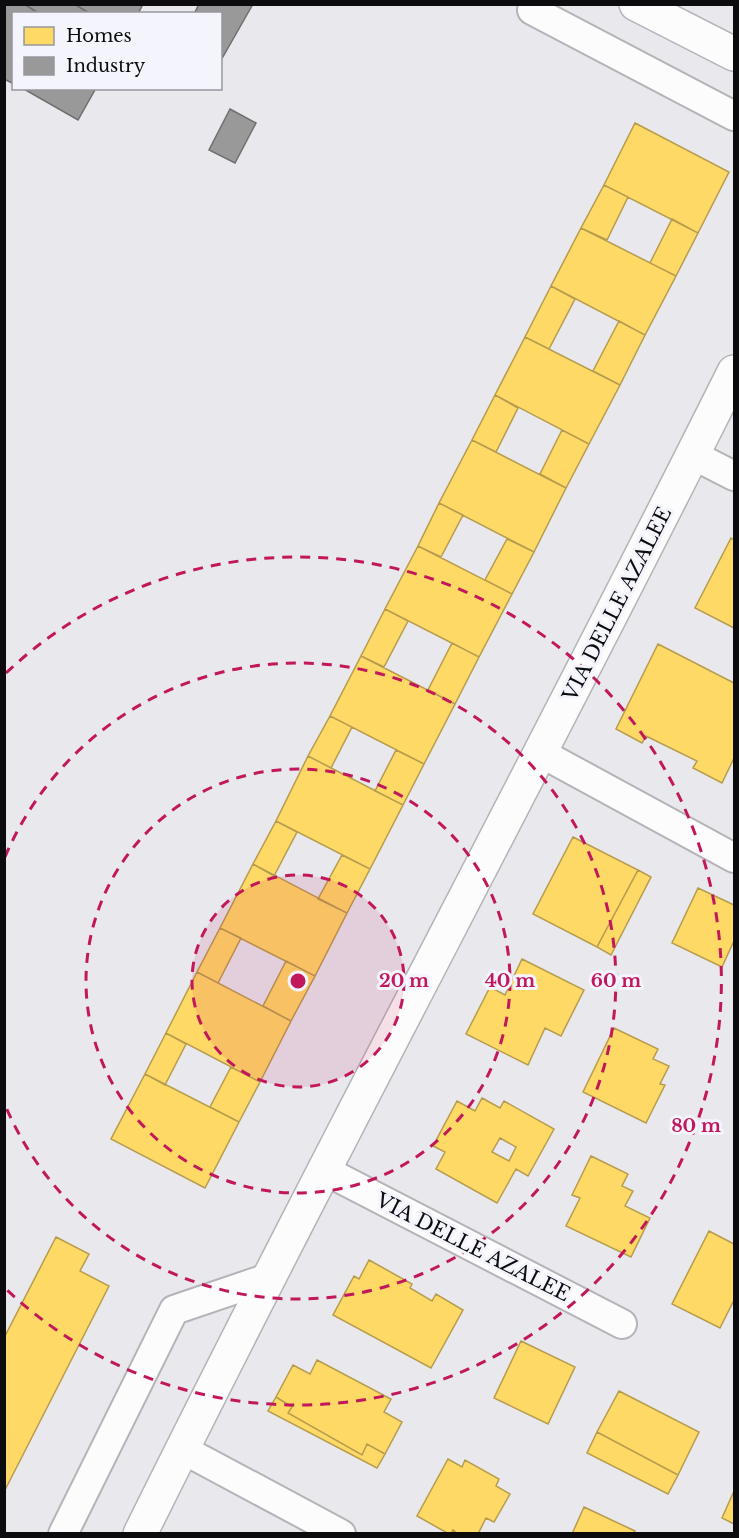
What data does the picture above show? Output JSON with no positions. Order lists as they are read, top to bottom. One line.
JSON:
{"streets":{"street":["VIA DELLE AZALEE"]},"legend":["Homes","Industry"],"rings":["20 m","40 m","60 m","80 m"]}
